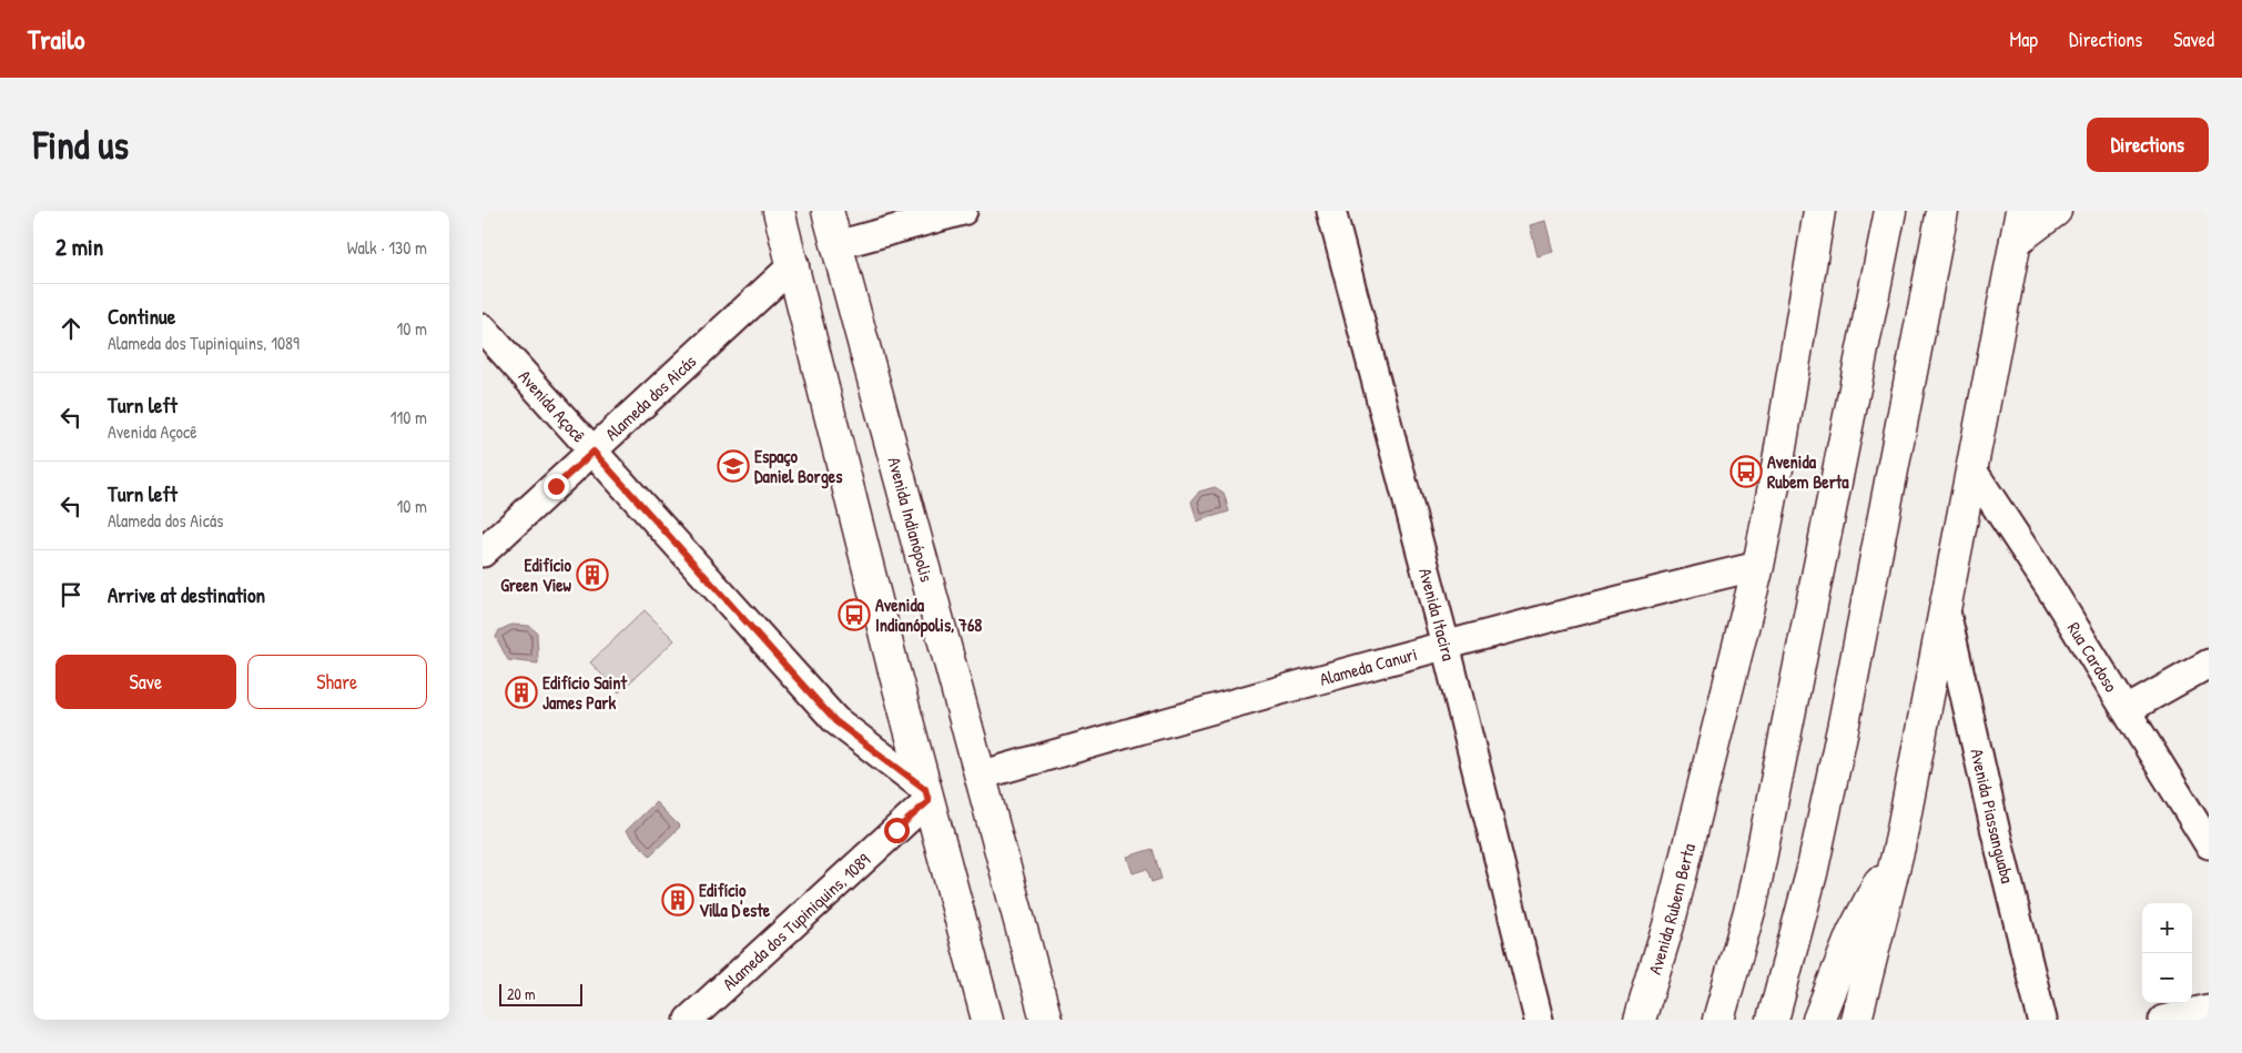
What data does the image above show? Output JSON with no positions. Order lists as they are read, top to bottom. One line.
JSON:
{"streets":{"main road":["Avenida Indianópolis","Avenida Rubem Berta"],"street":["Alameda dos Aicás","Avenida Açocê","Avenida Itacira","Rua Cardoso","Alameda Canuri","Avenida Piassanguaba","Alameda dos Tupiniquins, 1089"]},"crossings":[["Alameda dos Aicás","Avenida Açocê"],["Avenida Açocê","Alameda dos Tupiniquins, 1089"],["Avenida Indianópolis","Alameda Canuri"],["Avenida Itacira","Alameda Canuri"],["Alameda Canuri","Avenida Rubem Berta"]],"places":{"school or university":["Espaço Daniel Borges"],"bus stop":["Avenida Rubem Berta","Avenida Indianópolis, 768"],"building":["Edifício Green View","Edifício Saint James Park","Edifício Villa D'este"]},"scale_bar":"20 m","page":{"header":"Trailo","nav":["Map","Directions","Saved"],"buttons":["Directions",["Save","Share"]],"title":"Find us","heading":["2 min","Walk · 130 m"],"list":[["Continue","Alameda dos Tupiniquins, 1089","10 m"],["Turn left","Avenida Açocê","110 m"],["Turn left","Alameda dos Aicás","10 m"],"Arrive at destination"],"map_buttons":["+","−"],"scale":"20 m"}}
